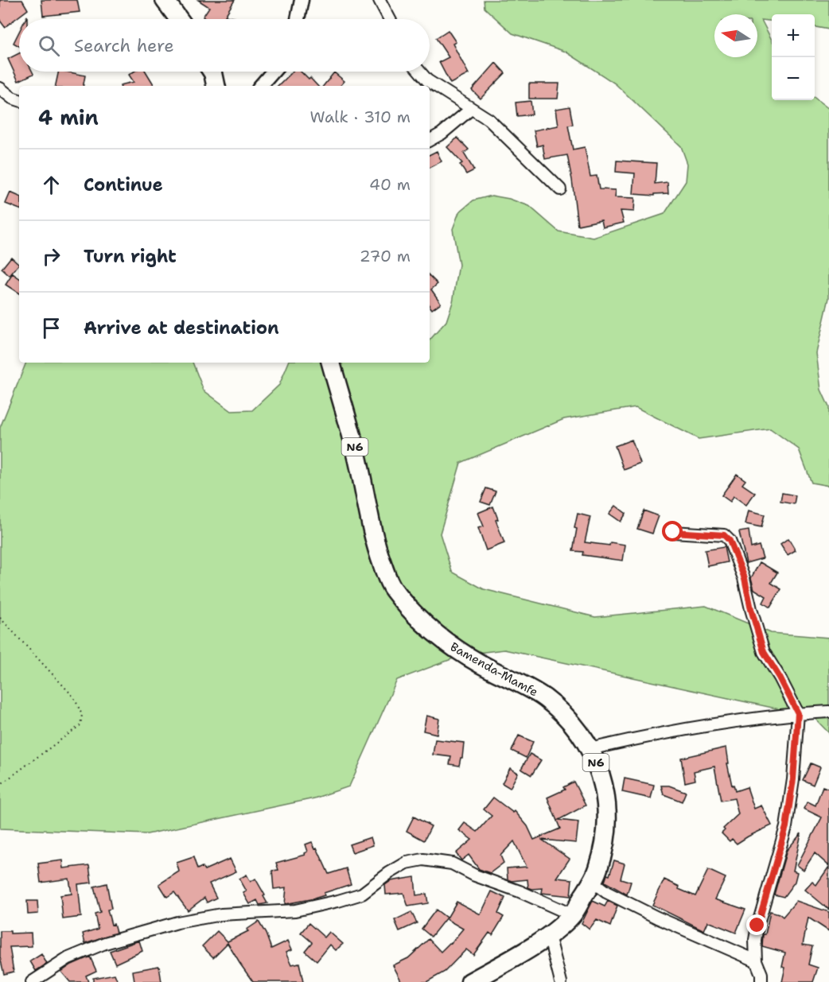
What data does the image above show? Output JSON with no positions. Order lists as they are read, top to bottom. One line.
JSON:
{"streets":{"highway":["N6","Bamenda-Mamfe"]},"north":"left","page":{"map_buttons":["+","−"],"search":"Search here","heading":["4 min","Walk · 310 m"],"list":[["Continue","40 m"],["Turn right","270 m"],"Arrive at destination"]}}
